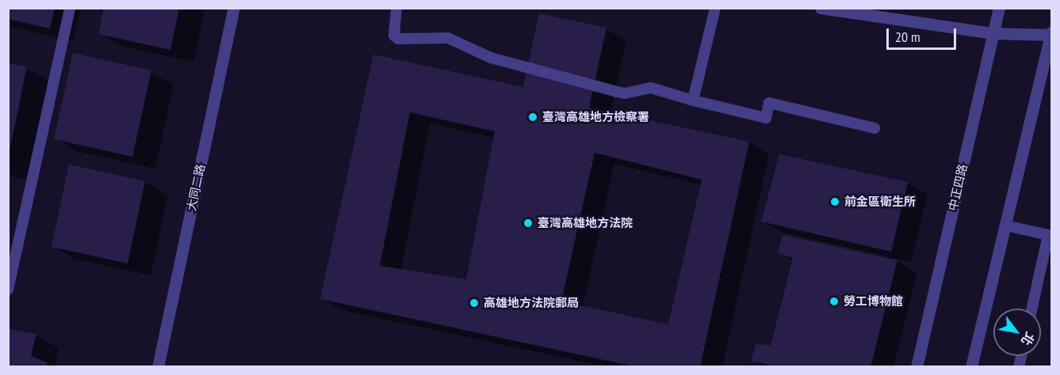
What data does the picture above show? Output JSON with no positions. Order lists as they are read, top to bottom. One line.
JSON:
{"streets":{"street":["大同二路","中正四路"]},"places":["臺灣高雄地方檢察署","前金區衛生所","臺灣高雄地方法院","勞工博物館","高雄地方法院郵局"],"scale_bar":"20 m","north":"bottom right"}
